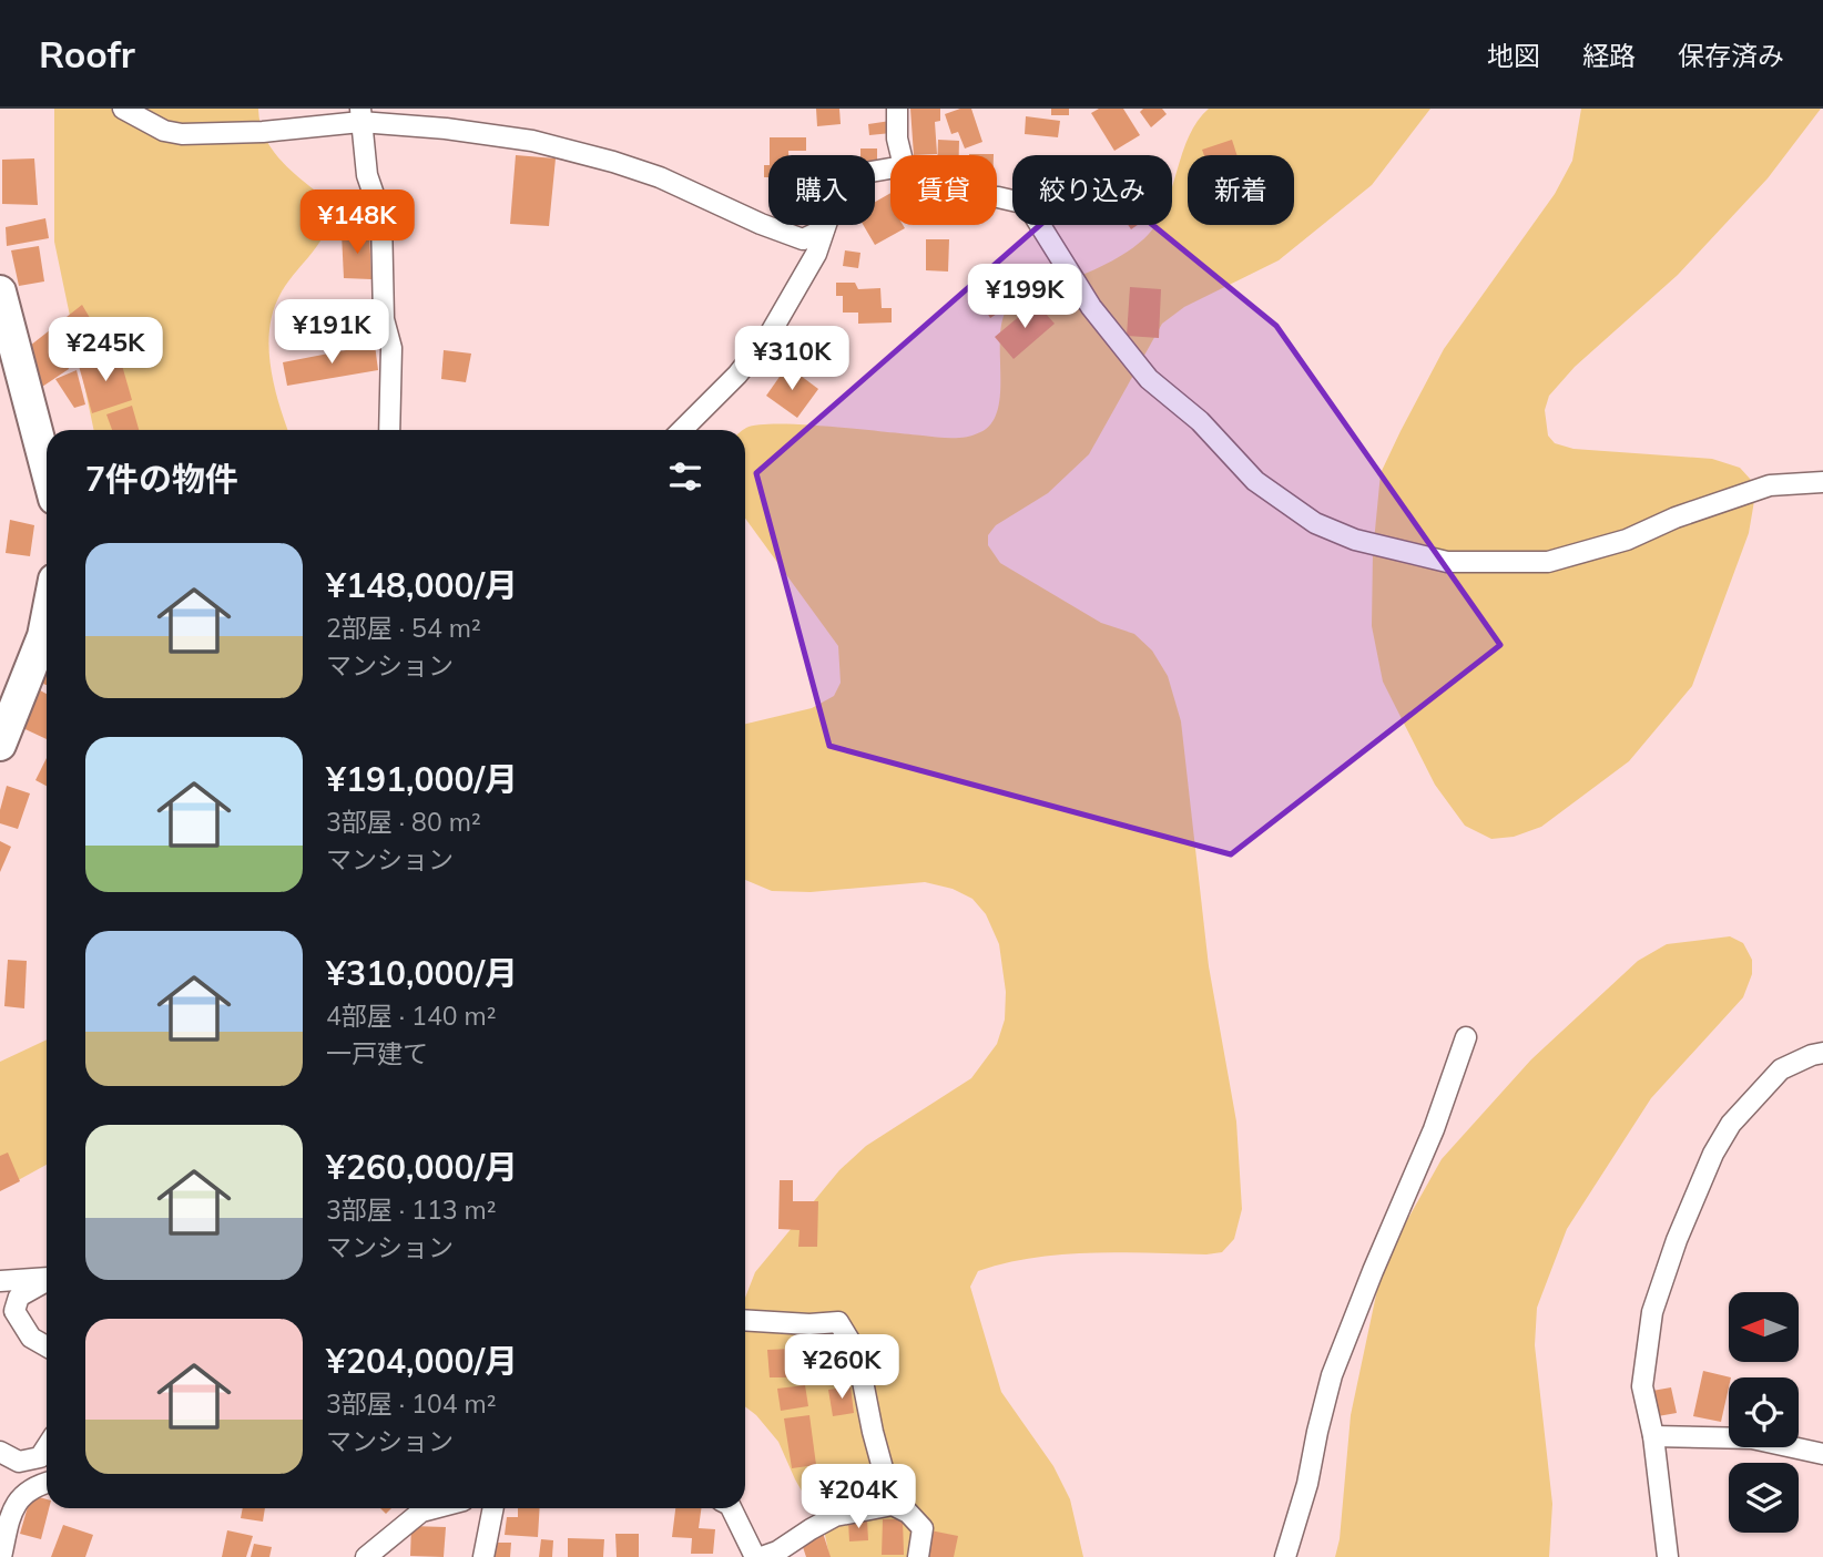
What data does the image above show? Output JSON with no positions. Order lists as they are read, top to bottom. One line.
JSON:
{"north":"left","page":{"header":"Roofr","nav":["地図","経路","保存済み"],"chip":["購入","賃貸","絞り込み","新着"],"price":["¥148K","¥199K","¥191K","¥245K","¥310K","¥260K","¥204K"],"heading":"7件の物件","list":[{"name":"¥148,000/月","note":"2部屋 · 54 m² · マンション"},{"name":"¥191,000/月","note":"3部屋 · 80 m² · マンション"},{"name":"¥310,000/月","note":"4部屋 · 140 m² · 一戸建て"},{"name":"¥260,000/月","note":"3部屋 · 113 m² · マンション"},{"name":"¥204,000/月","note":"3部屋 · 104 m² · マンション"}]}}
